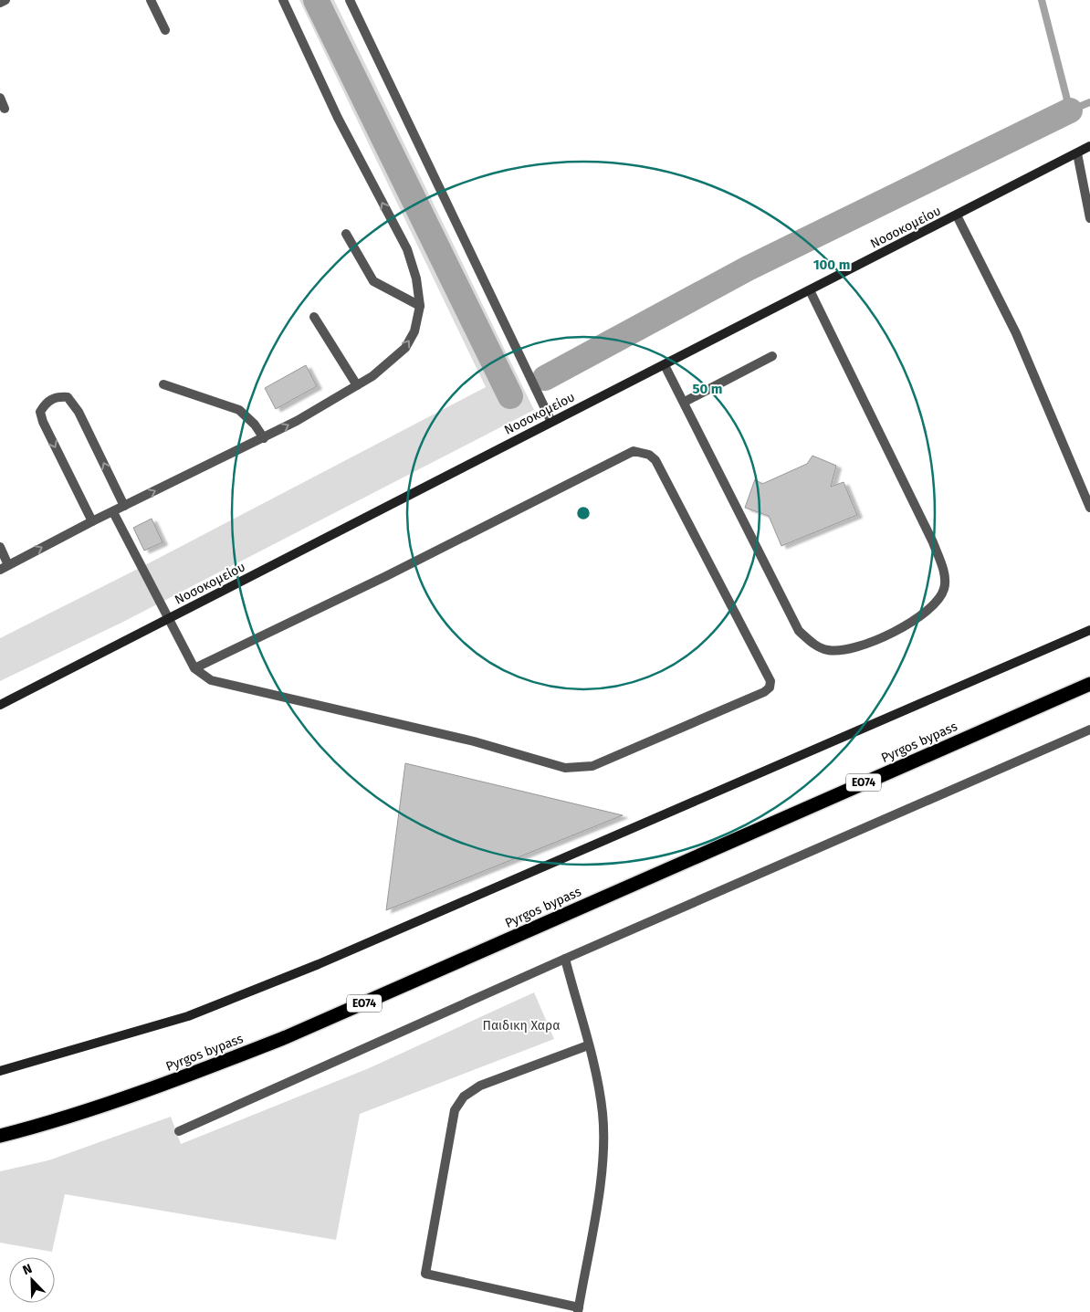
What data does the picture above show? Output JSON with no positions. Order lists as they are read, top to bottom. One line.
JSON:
{"streets":{"highway":["Pyrgos bypass","ΕΟ74"],"street":["Νοσοκομείου"]},"parks":["Παιδικη Χαρα"],"north":"top left","rings":["100 m","50 m"]}
